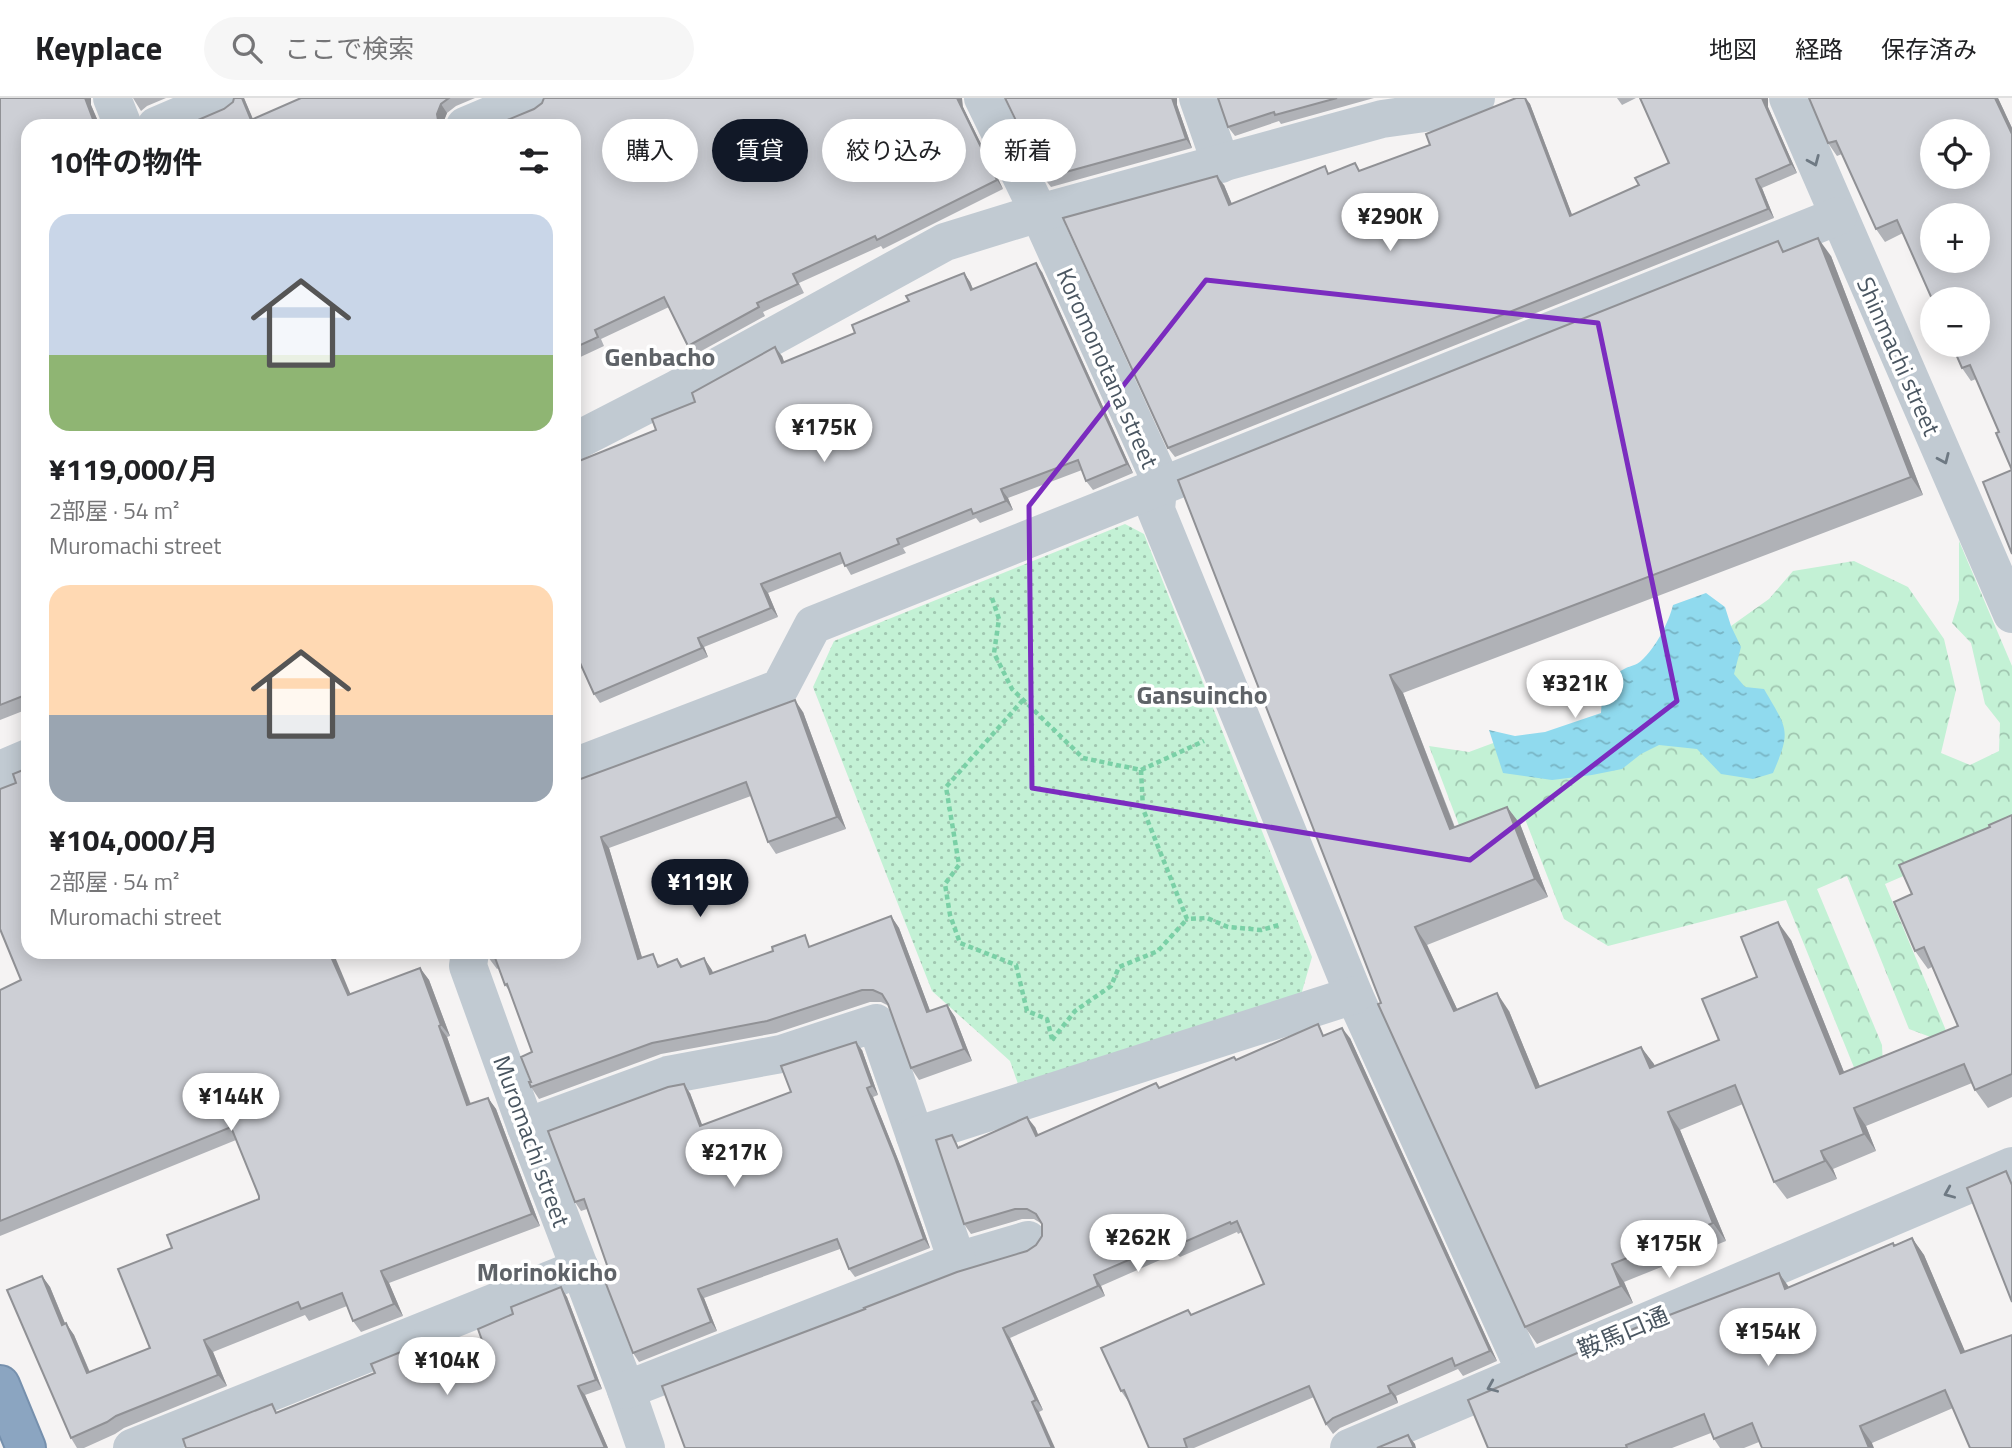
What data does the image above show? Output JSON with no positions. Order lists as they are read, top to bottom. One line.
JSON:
{"streets":{"street":["Shinmachi street","Koromonotana street","Muromachi street","鞍馬口通"]},"crossings":[["Koromonotana street","鞍馬口通"]],"one_way":["Shinmachi street","鞍馬口通"],"districts":["Genbacho","Gansuincho","Morinokicho"],"page":{"header":"Keyplace","search":"ここで検索","nav":["地図","経路","保存済み"],"map_buttons":["+","−"],"chip":["購入","賃貸","絞り込み","新着"],"heading":"10件の物件","price":["¥290K","¥175K","¥321K","¥119K","¥144K","¥217K","¥262K","¥175K","¥154K","¥104K"],"list":[{"name":"¥119,000/月","note":"2部屋 · 54 m² · Muromachi street"},{"name":"¥104,000/月","note":"2部屋 · 54 m² · Muromachi street"}]}}
